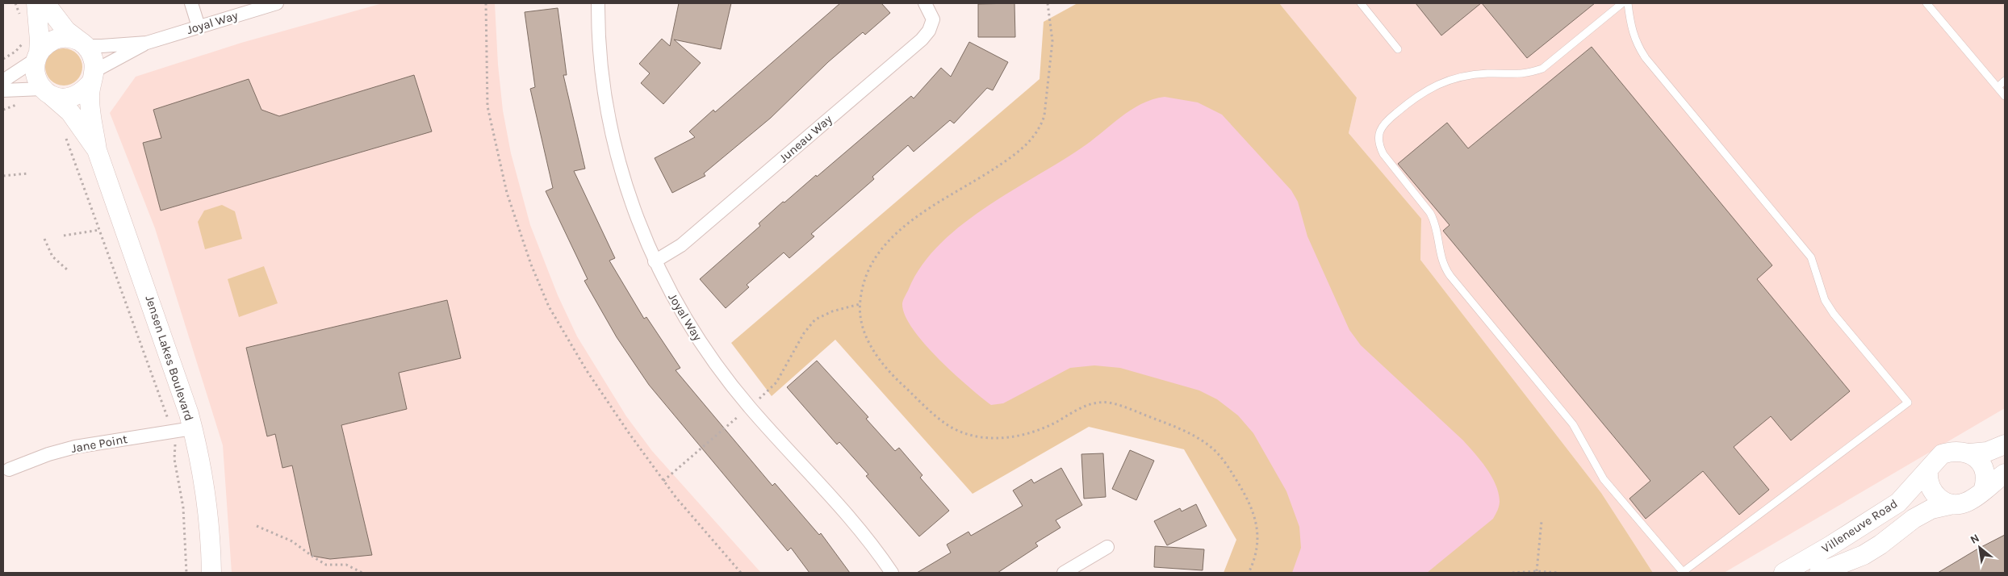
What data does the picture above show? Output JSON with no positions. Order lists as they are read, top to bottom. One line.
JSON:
{"streets":{"street":["Joyal Way","Juneau Way","Jensen Lakes Boulevard","Jane Point","Villeneuve Road"]},"crossings":[["Joyal Way","Juneau Way"],["Joyal Way","Jensen Lakes Boulevard"],["Jensen Lakes Boulevard","Jane Point"]],"north":"top left"}
